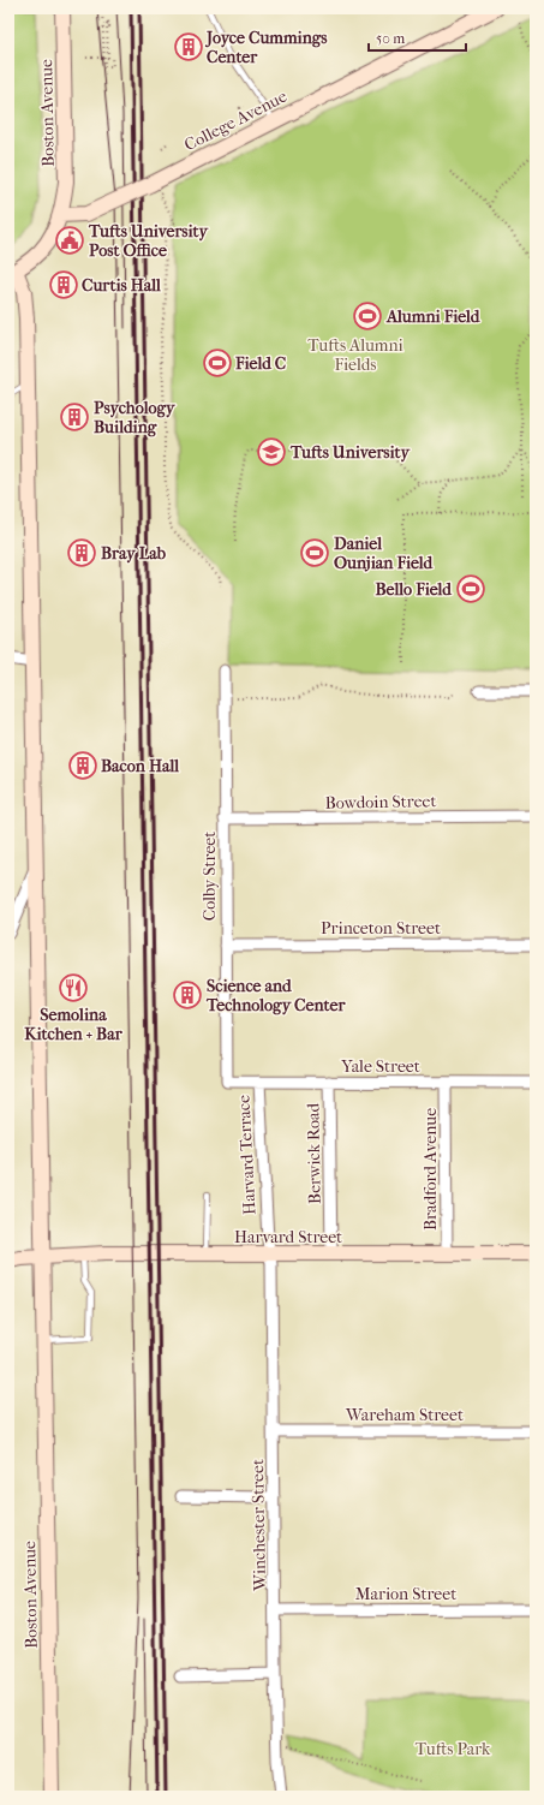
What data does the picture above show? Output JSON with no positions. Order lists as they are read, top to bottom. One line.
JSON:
{"streets":{"street":["Boston Avenue","College Avenue","Bowdoin Street","Colby Street","Princeton Street","Yale Street","Berwick Road","Harvard Terrace","Bradford Avenue","Harvard Street","Wareham Street","Winchester Street","Marion Street"]},"crossings":[["Boston Avenue","College Avenue"],["Boston Avenue","Harvard Street"],["Bowdoin Street","Colby Street"],["Colby Street","Princeton Street"],["Colby Street","Yale Street"],["Yale Street","Berwick Road"],["Yale Street","Harvard Terrace"],["Yale Street","Bradford Avenue"],["Berwick Road","Harvard Street"],["Harvard Terrace","Harvard Street"],["Harvard Terrace","Winchester Street"],["Bradford Avenue","Harvard Street"],["Harvard Street","Winchester Street"],["Wareham Street","Winchester Street"],["Winchester Street","Marion Street"]],"parks":["Tufts Alumni Fields","Tufts Park"],"places":{"building":["Joyce Cummings Center","Curtis Hall","Psychology Building","Bray Lab","Bacon Hall","Science and Technology Center"],"public building":["Tufts University Post Office"],"sports":["Alumni Field","Field C","Daniel Ounjian Field","Bello Field"],"school or university":["Tufts University"],"restaurant":["Semolina Kitchen + Bar"]},"scale_bar":"50 m"}
